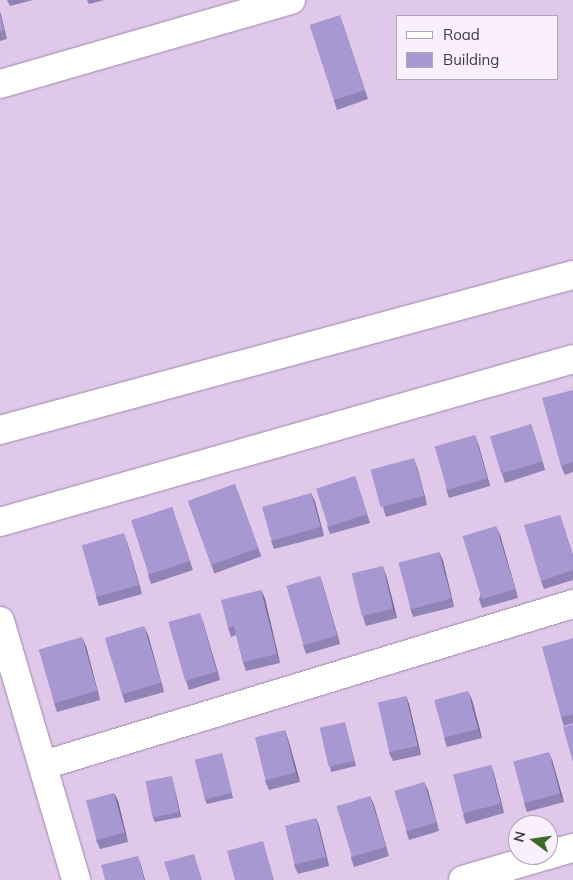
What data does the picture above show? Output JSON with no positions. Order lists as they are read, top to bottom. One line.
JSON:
{"legend":["Road","Building"],"north":"left"}
